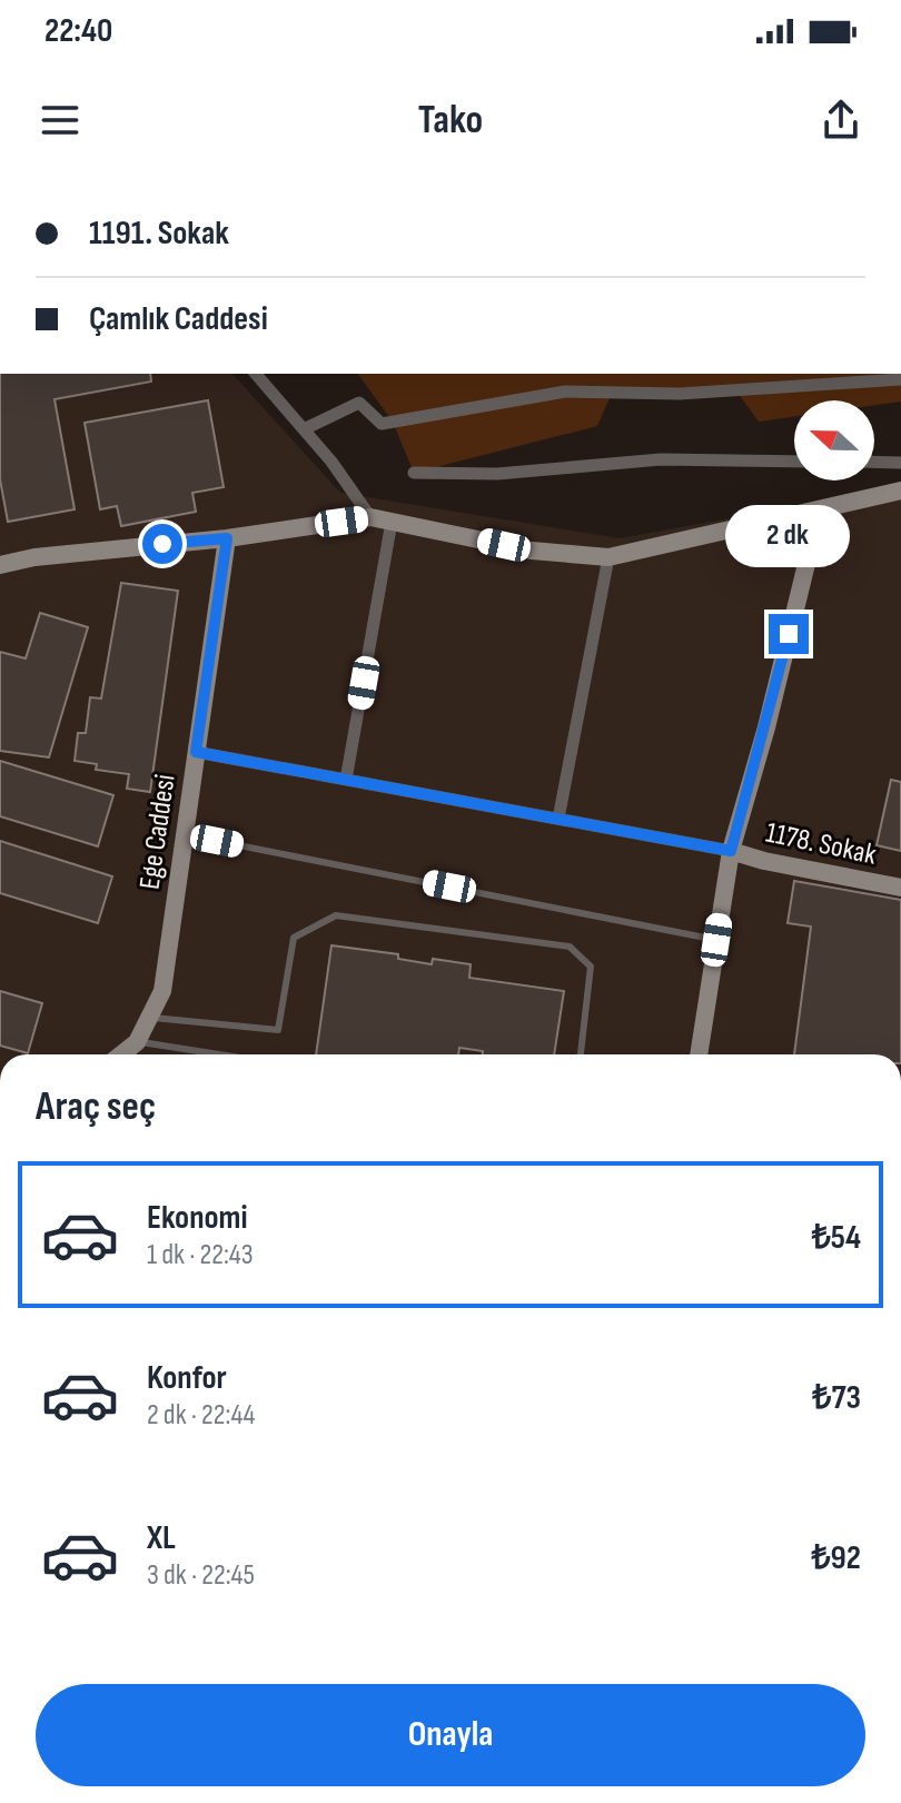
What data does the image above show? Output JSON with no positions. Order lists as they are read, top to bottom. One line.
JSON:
{"streets":{"street":["Ege Caddesi","1178. Sokak"]},"north":"left","page":{"status":"22:40","header":"Tako","banner":["1191. Sokak","Çamlık Caddesi"],"bubble":"2 dk","heading":"Araç seç","list":[{"name":"Ekonomi","note":"1 dk · 22:43","value":"₺54"},{"name":"Konfor","note":"2 dk · 22:44","value":"₺73"},{"name":"XL","note":"3 dk · 22:45","value":"₺92"}],"buttons":"Onayla"}}
